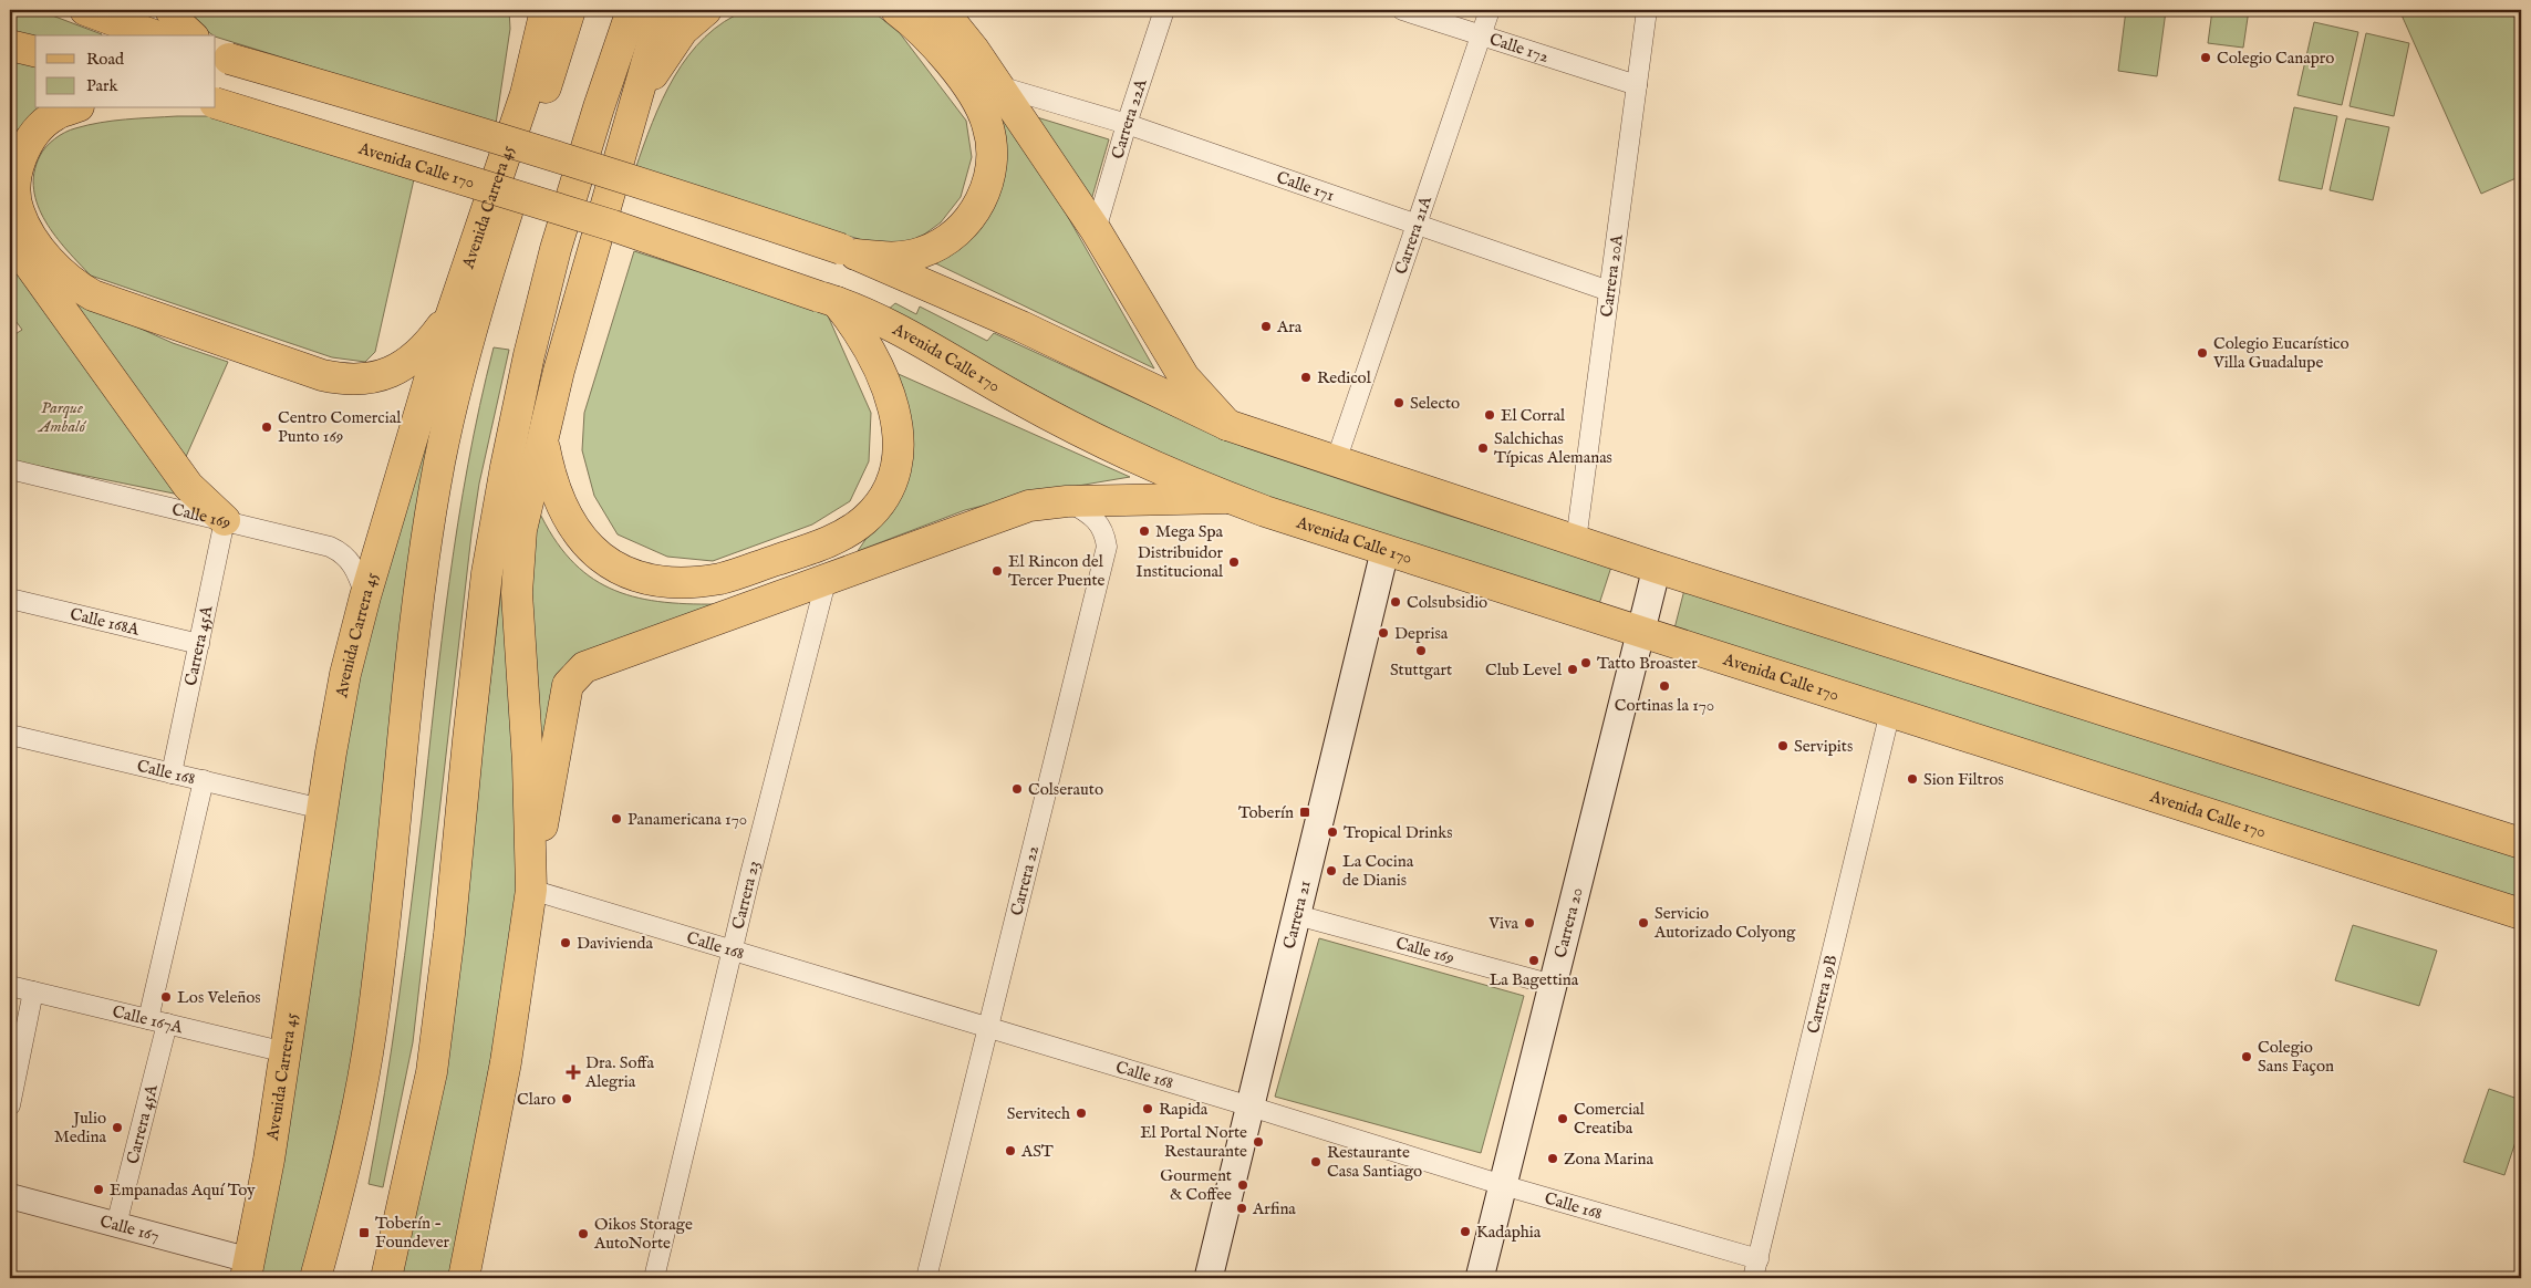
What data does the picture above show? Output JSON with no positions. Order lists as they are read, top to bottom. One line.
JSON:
{"streets":{"main road":["Avenida Calle 170","Avenida Carrera 45","Carrera 21","Carrera 20"],"street":["Calle 172","Carrera 22A","Calle 171","Carrera 21A","Carrera 20A","Calle 169","Calle 168A","Carrera 45A","Calle 168","Carrera 22","Carrera 23","Carrera 19B","Calle 167A","Calle 167"]},"crossings":[["Calle 172","Carrera 21A"],["Calle 172","Carrera 20A"],["Carrera 22A","Calle 171"],["Avenida Calle 170","Carrera 21"],["Avenida Calle 170","Carrera 20"],["Avenida Calle 170","Carrera 19B"],["Calle 171","Carrera 21A"],["Calle 171","Carrera 20A"],["Avenida Carrera 45","Calle 169"],["Avenida Carrera 45","Calle 168"],["Avenida Carrera 45","Calle 167A"],["Avenida Carrera 45","Calle 167"],["Calle 169","Carrera 45A"],["Calle 169","Carrera 21"],["Calle 169","Carrera 20"],["Calle 168A","Carrera 45A"],["Carrera 45A","Calle 168"],["Carrera 45A","Calle 167A"],["Carrera 45A","Calle 167"],["Calle 168","Carrera 22"],["Calle 168","Carrera 23"],["Calle 168","Carrera 21"],["Calle 168","Carrera 20"],["Calle 168","Carrera 19B"]],"parks":["Parque Ambaló"],"places":{"other":["Colegio Canapro","Ara","Colegio Eucarístico Villa Guadalupe","Redicol","Selecto","El Corral","Centro Comercial Punto 169","Salchichas Típicas Alemanas","Mega Spa","Distribuidor Institucional","El Rincon del Tercer Puente","Colsubsidio","Deprisa","Stuttgart","Tatto Broaster","Club Level","Cortinas la 170","Servipits","Sion Filtros","Colserauto","Panamericana 170","Tropical Drinks","La Cocina de Dianis","Viva","Servicio Autorizado Colyong","Davivienda","La Bagettina","Los Veleños","Colegio Sans Façon","Claro","Rapida","Servitech","Comercial Creatiba","Julio Medina","El Portal Norte Restaurante","AST","Zona Marina","Restaurante Casa Santiago","Gourment & Coffee","Empanadas Aquí Toy","Arfina","Kadaphia","Oikos Storage AutoNorte"],"transit":["Toberín","Toberín - Foundever"],"health":["Dra. Soffa Alegria"]},"legend":["Road","Park"]}
